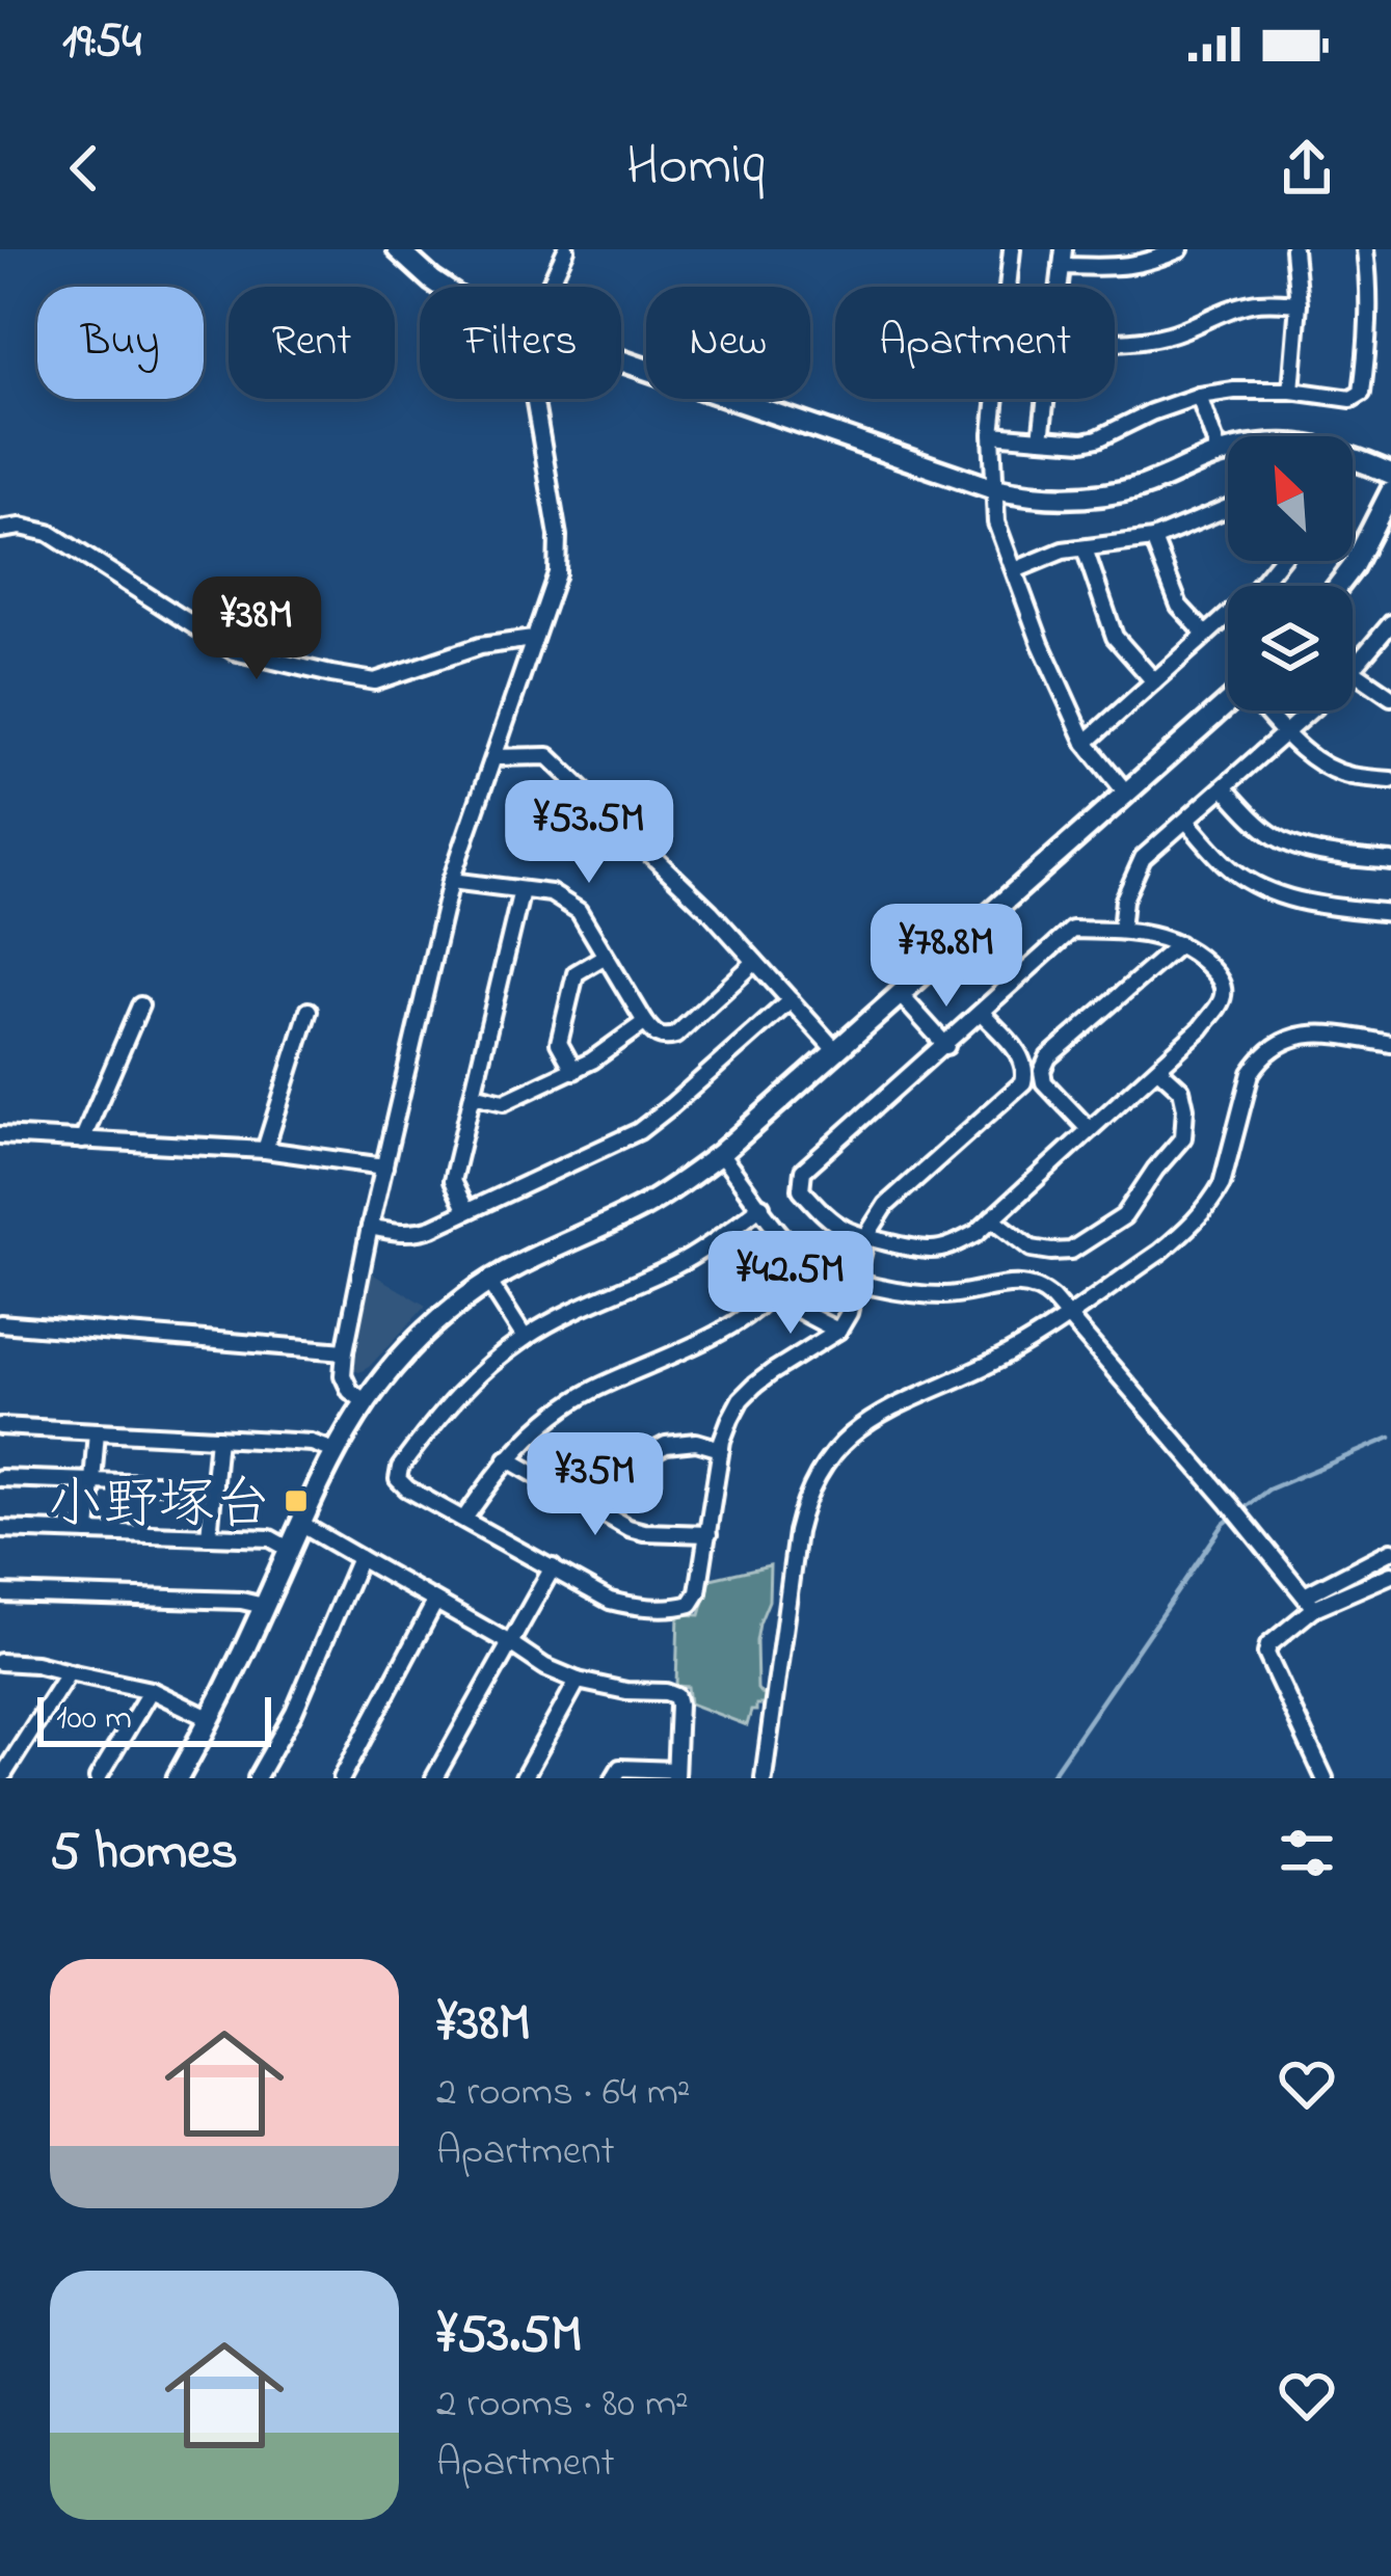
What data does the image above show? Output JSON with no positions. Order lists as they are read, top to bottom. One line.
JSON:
{"places":{"transit":["小野塚台"]},"scale_bar":"100 m","north":"top left","page":{"status":"19:54","header":"Homiq","chip":["Buy","Rent","Filters","New","Apartment"],"price":["¥38M","¥53.5M","¥78.8M","¥42.5M","¥35M"],"scale":"100 m","heading":"5 homes","list":[{"name":"¥38M","note":"2 rooms · 64 m² · Apartment"},{"name":"¥53.5M","note":"2 rooms · 80 m² · Apartment"}]}}
